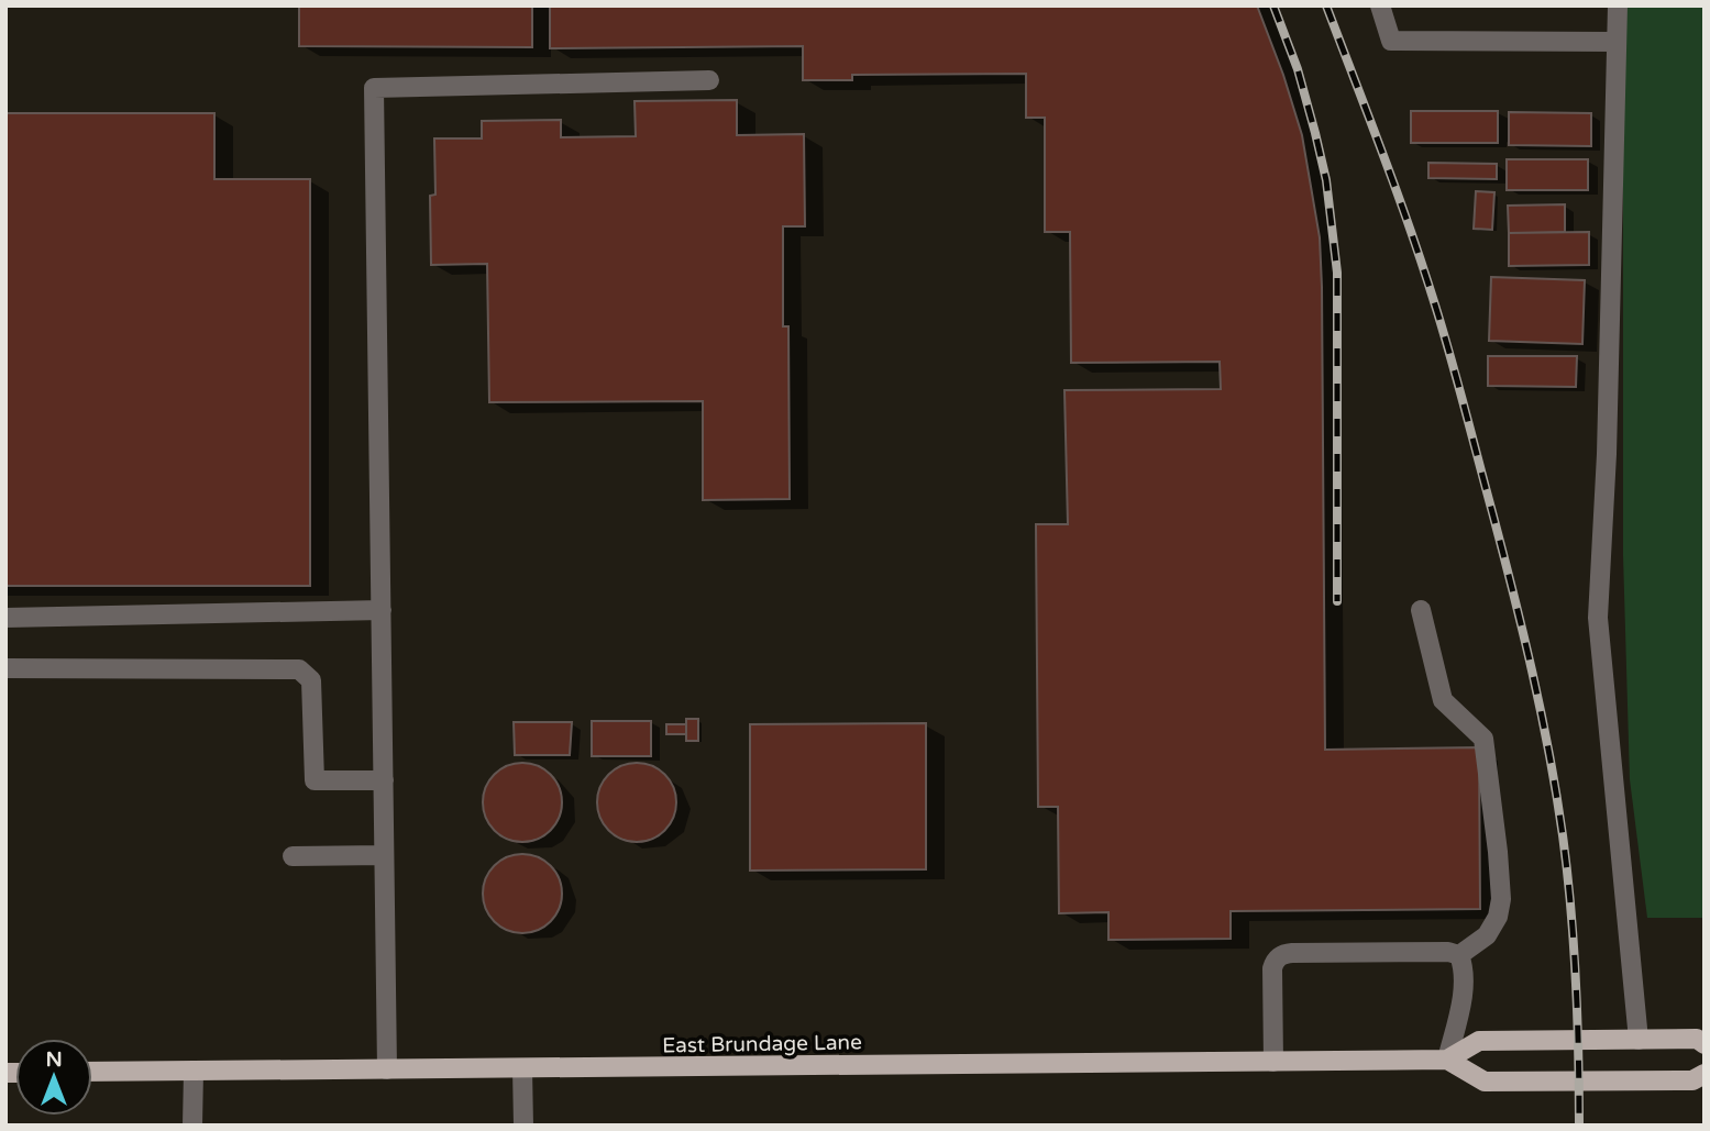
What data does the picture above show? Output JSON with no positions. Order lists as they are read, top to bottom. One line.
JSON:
{"streets":{"main road":["East Brundage Lane"]},"north":"top"}
